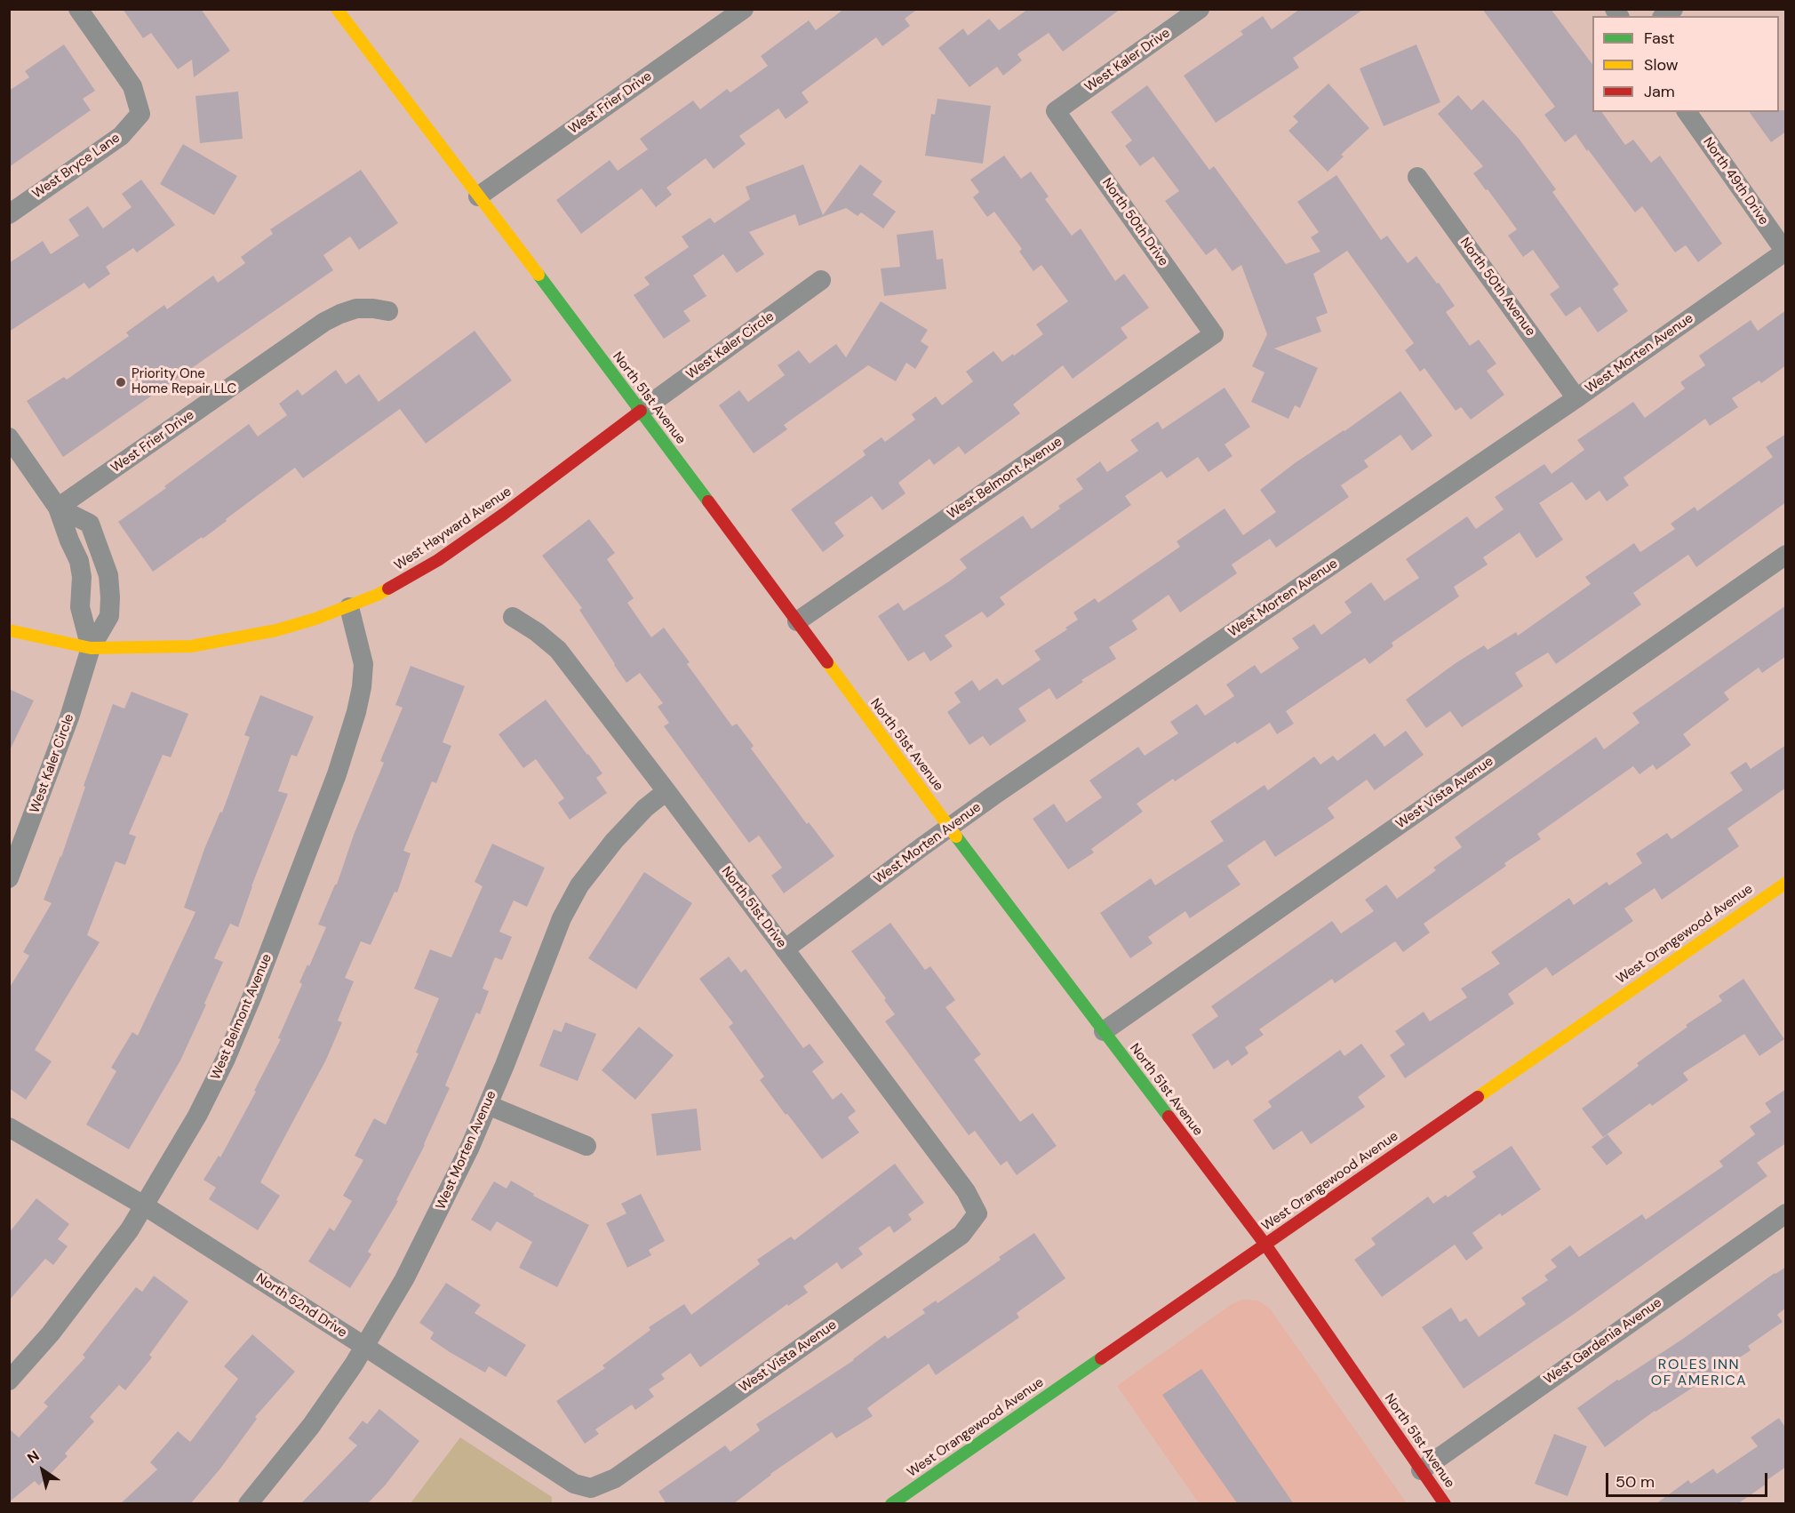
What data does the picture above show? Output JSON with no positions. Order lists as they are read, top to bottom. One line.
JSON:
{"streets":{"main road":["North 51st Avenue","West Hayward Avenue","West Orangewood Avenue"],"street":["West Kaler Drive","West Frier Drive","West Bryce Lane","North 49th Drive","North 50th Drive","North 50th Avenue","West Kaler Circle","West Morten Avenue","West Belmont Avenue","West Vista Avenue","North 51st Drive","North 52nd Drive","West Gardenia Avenue"]},"crossings":[["West Kaler Drive","North 50th Drive"],["West Frier Drive","West Kaler Circle"],["West Frier Drive","North 51st Avenue"],["North 49th Drive","West Morten Avenue"],["North 50th Drive","West Belmont Avenue"],["North 50th Avenue","West Morten Avenue"],["West Kaler Circle","North 51st Avenue"],["West Kaler Circle","West Hayward Avenue"],["West Morten Avenue","North 51st Avenue"],["West Morten Avenue","North 51st Drive"],["West Morten Avenue","North 52nd Drive"],["North 51st Avenue","West Belmont Avenue"],["North 51st Avenue","West Hayward Avenue"],["North 51st Avenue","West Vista Avenue"],["North 51st Avenue","West Orangewood Avenue"],["North 51st Avenue","West Gardenia Avenue"],["West Belmont Avenue","West Hayward Avenue"],["West Belmont Avenue","North 52nd Drive"],["West Vista Avenue","North 51st Drive"],["West Vista Avenue","North 52nd Drive"]],"districts":["ROLES INN OF AMERICA"],"places":["Priority One Home Repair LLC"],"legend":["Fast","Slow","Jam"],"scale_bar":"50 m","north":"top left"}
